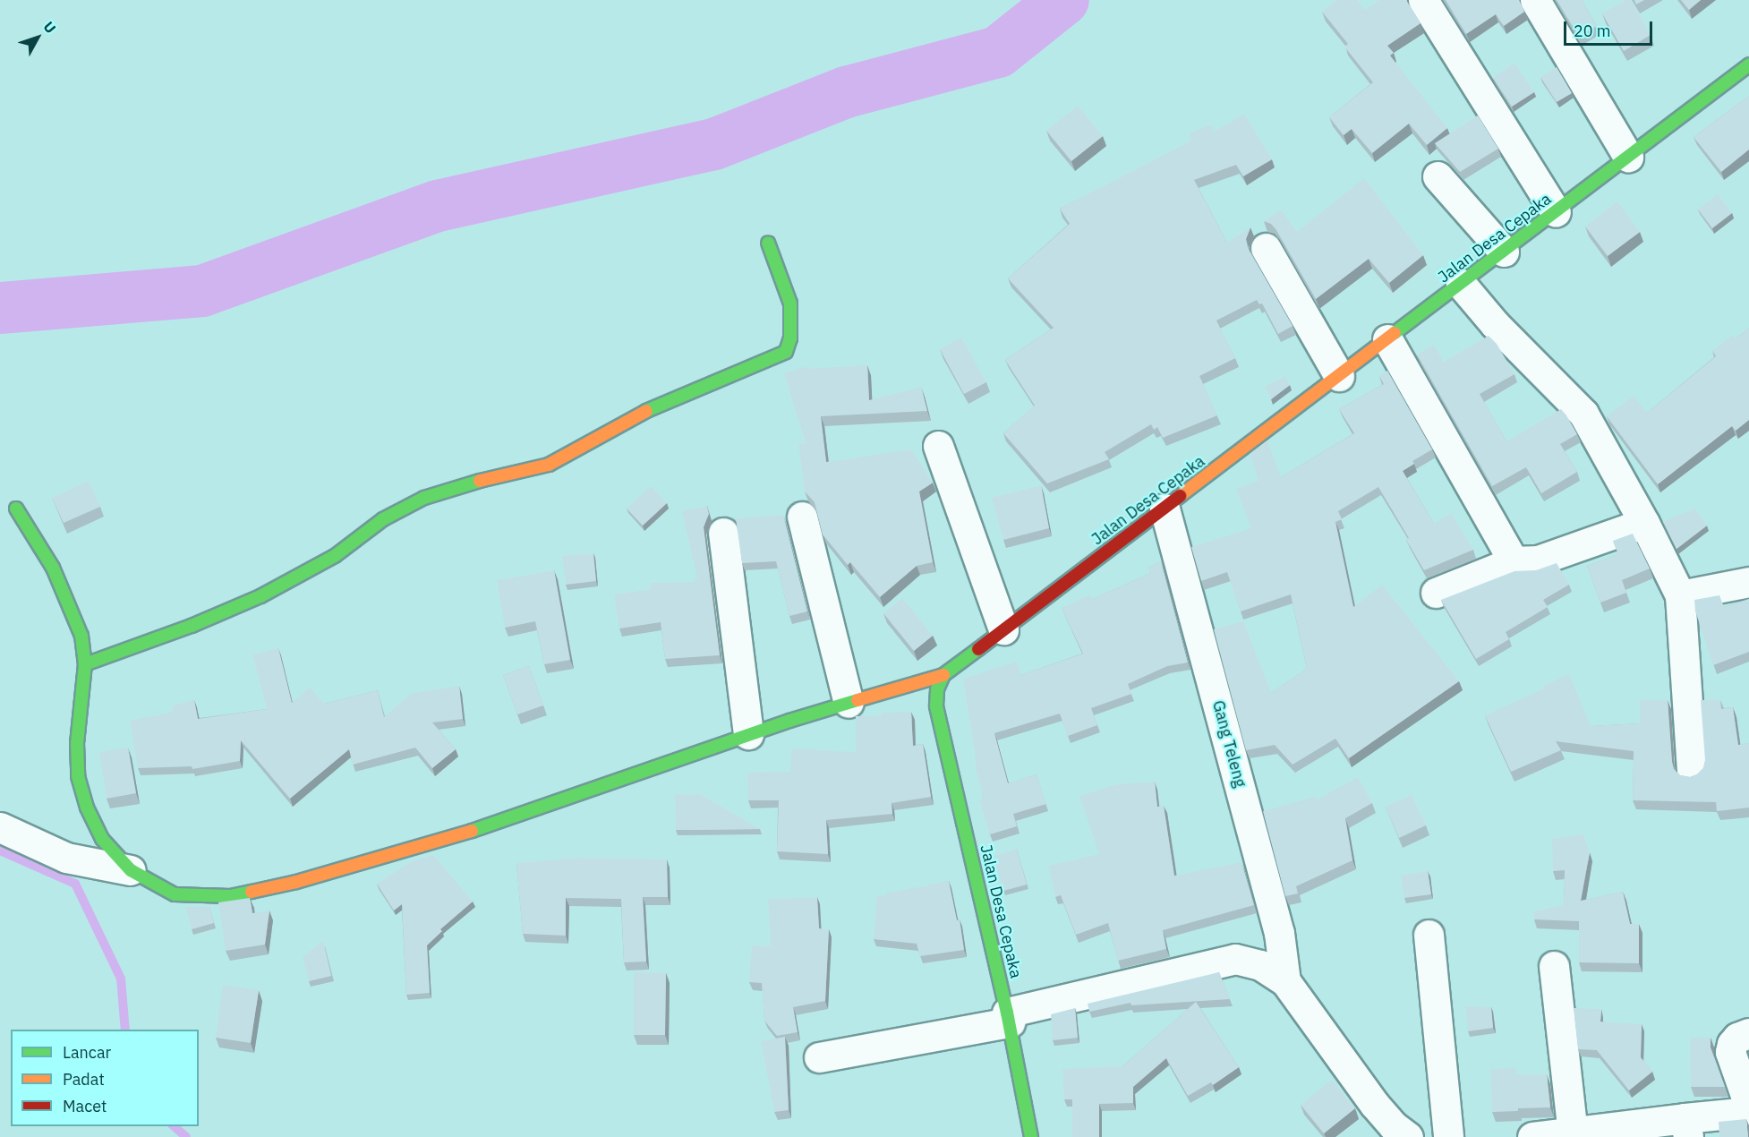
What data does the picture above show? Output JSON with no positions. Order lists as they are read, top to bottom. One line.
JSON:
{"streets":{"street":["Jalan Desa Cepaka","Gang Teleng"]},"crossings":[["Jalan Desa Cepaka","Gang Teleng"]],"legend":["Lancar","Padat","Macet"],"scale_bar":"20 m","north":"top right"}
